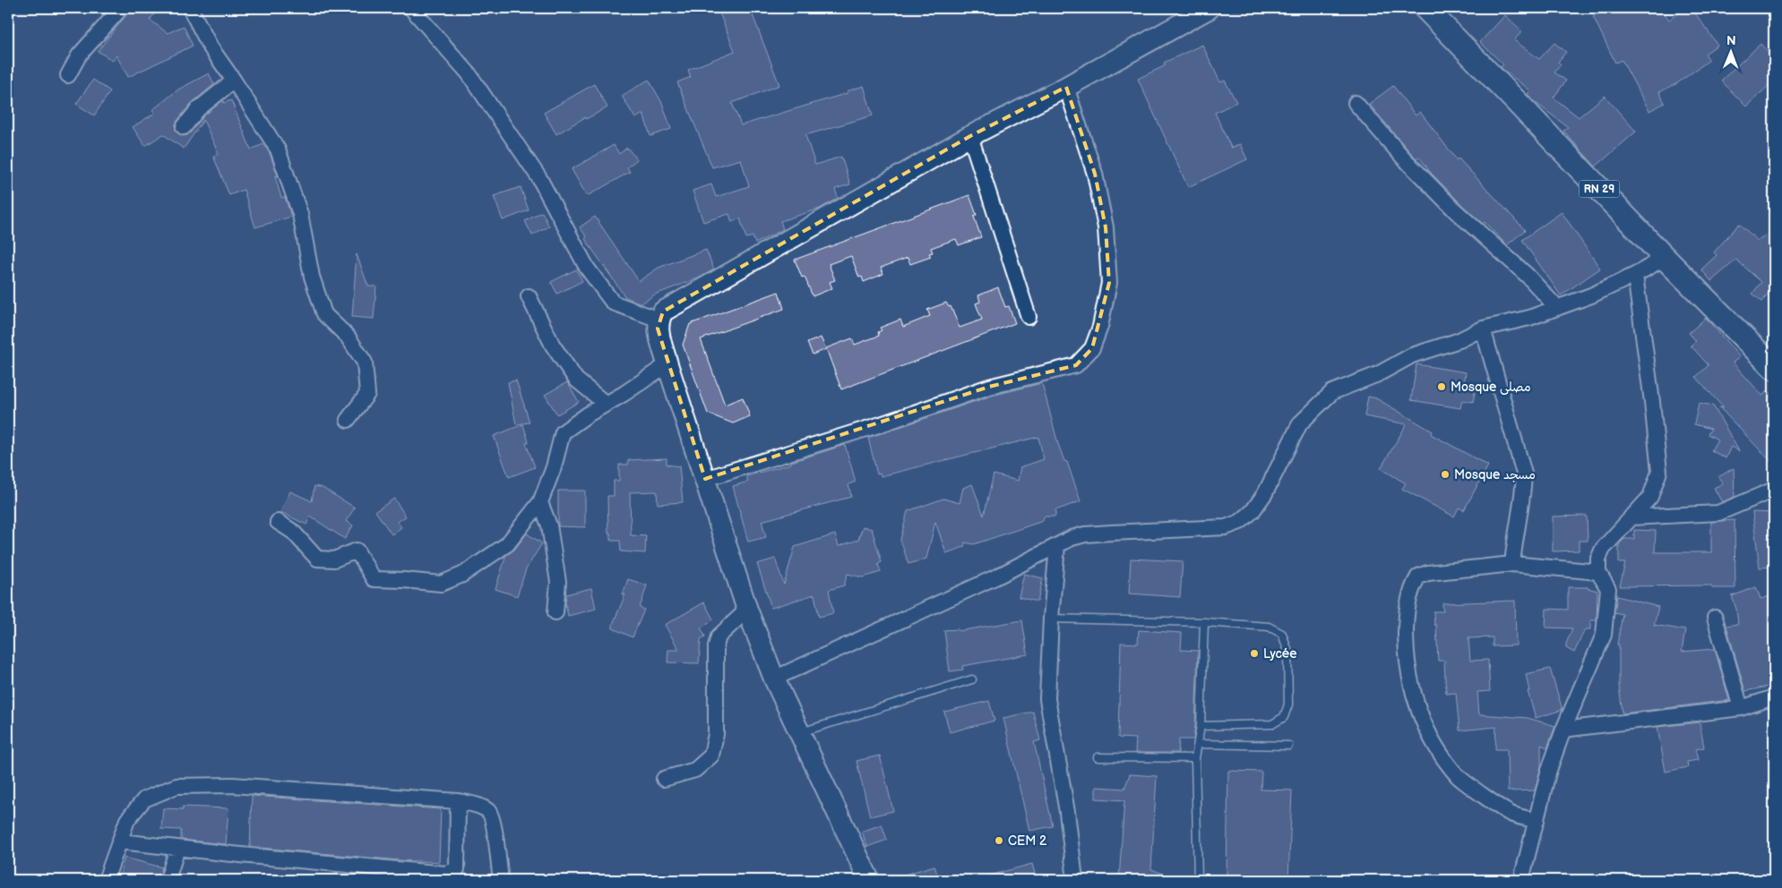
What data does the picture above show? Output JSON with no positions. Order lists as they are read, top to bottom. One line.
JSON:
{"streets":{"main road":["RN 29"]},"places":["Mosque مصلى","Mosque مسجد","Lycée","CEM 2"],"north":"top"}
